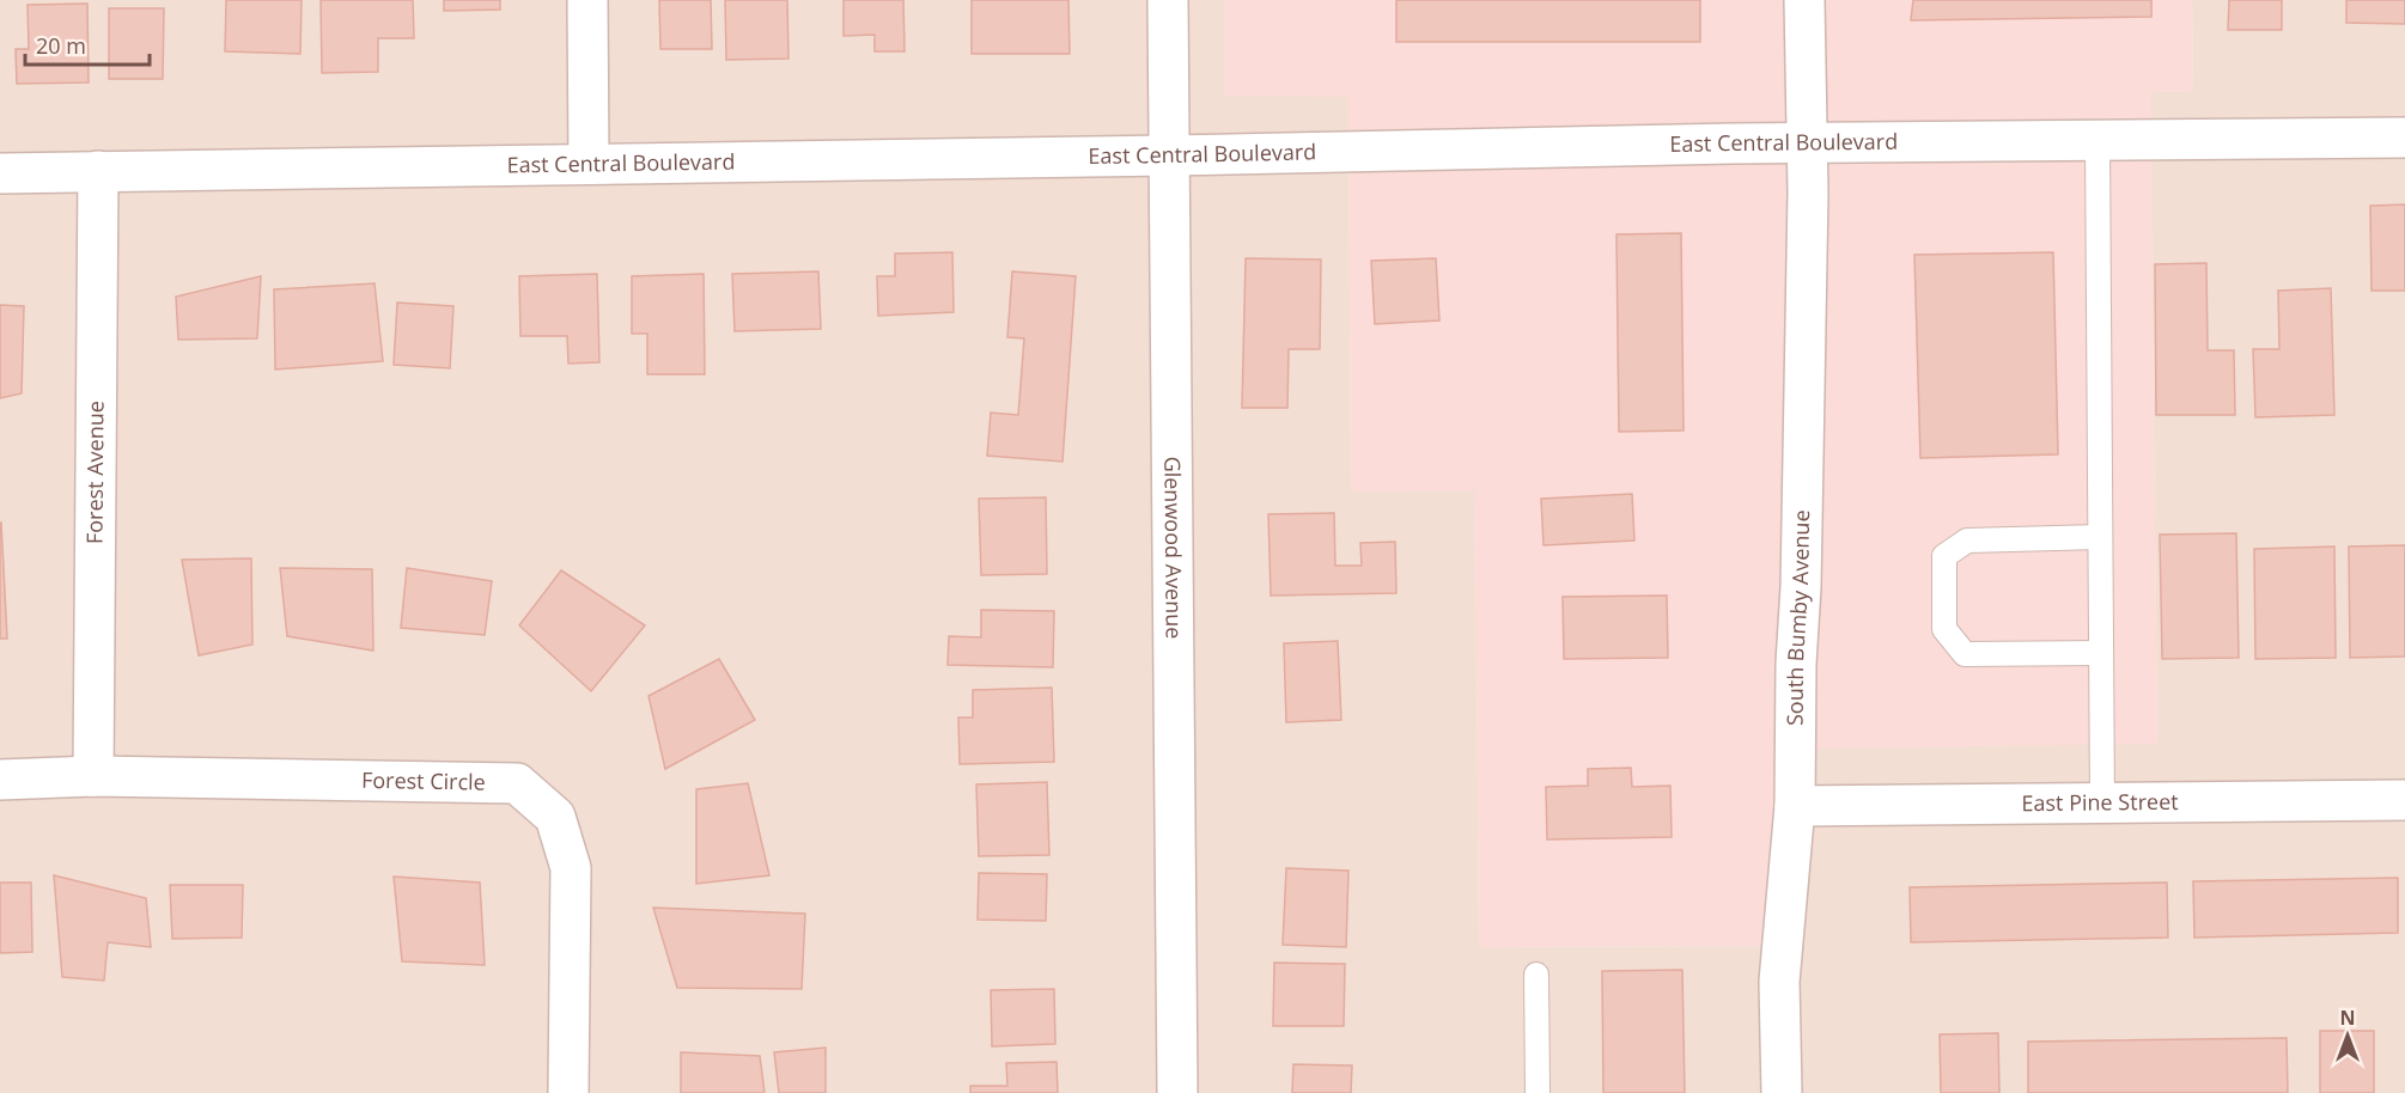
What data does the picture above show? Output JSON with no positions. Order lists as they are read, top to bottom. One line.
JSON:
{"streets":{"street":["East Central Boulevard","Forest Avenue","Glenwood Avenue","South Bumby Avenue","Forest Circle","East Pine Street"]},"crossings":[["East Central Boulevard","Forest Avenue"],["East Central Boulevard","Glenwood Avenue"],["East Central Boulevard","South Bumby Avenue"],["Forest Avenue","Forest Circle"],["South Bumby Avenue","East Pine Street"]],"scale_bar":"20 m","north":"top"}
